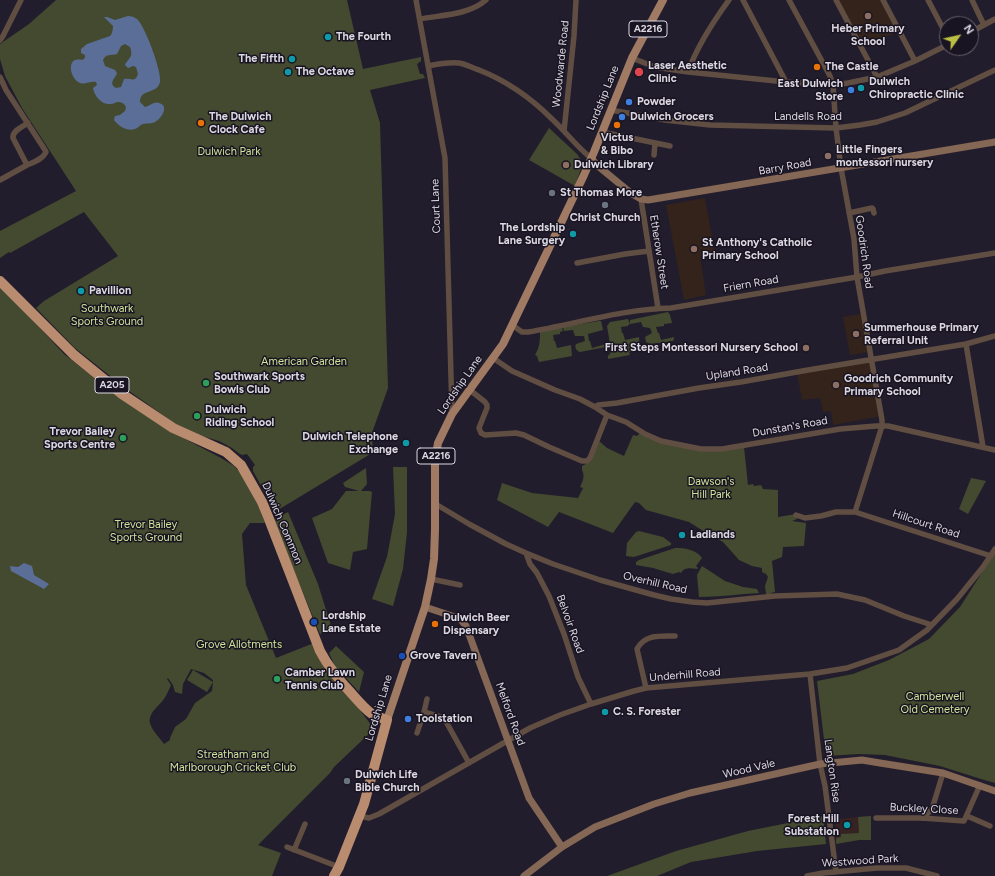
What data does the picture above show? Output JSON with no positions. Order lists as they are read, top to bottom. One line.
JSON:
{"streets":{"highway":["Lordship Lane","A205","Dulwich Common"],"main road":["A2216"],"street":["Woodwarde Road","Landells Road","Barry Road","Court Lane","Etherow Street","Goodrich Road","Friern Road","Upland Road","Dunstan's Road","Hillcourt Road","Overhill Road","Belvoir Road","Underhill Road","Melford Road","Wood Vale","Langton Rise","Buckley Close","Westwood Park"]},"crossings":[["Lordship Lane","Landells Road"],["Lordship Lane","Court Lane"],["Lordship Lane","Friern Road"],["Lordship Lane","Dulwich Common"],["Lordship Lane","Overhill Road"],["Lordship Lane","Underhill Road"],["Lordship Lane","Melford Road"],["Landells Road","Goodrich Road"],["Barry Road","Etherow Street"],["Barry Road","Goodrich Road"],["Etherow Street","Friern Road"],["Goodrich Road","Friern Road"],["Goodrich Road","Upland Road"],["Goodrich Road","Dunstan's Road"],["Goodrich Road","Hillcourt Road"],["Upland Road","Dunstan's Road"],["Hillcourt Road","Underhill Road"],["Overhill Road","Belvoir Road"],["Overhill Road","Underhill Road"],["Belvoir Road","Underhill Road"],["Underhill Road","Melford Road"],["Underhill Road","Langton Rise"],["Melford Road","Wood Vale"],["Wood Vale","Langton Rise"],["Wood Vale","Buckley Close"],["Langton Rise","Westwood Park"]],"parks":["Dulwich Park","Southwark Sports Ground","American Garden","Dawson's Hill Park","Trevor Bailey Sports Ground","Grove Allotments","Camberwell Old Cemetery","Streatham and Marlborough Cricket Club"],"places":["Heber Primary School","The Fourth","The Fifth","The Castle","The Octave","Laser Aesthetic Clinic","Dulwich Chiropractic Clinic","East Dulwich Store","Powder","Dulwich Grocers","The Dulwich Clock Cafe","Victus & Bibo","Little Fingers montessori nursery","Dulwich Library","St Thomas More","Christ Church","The Lordship Lane Surgery","St Anthony's Catholic Primary School","Pavillion","Summerhouse Primary Referral Unit","First Steps Montessori Nursery School","Southwark Sports Bowls Club","Goodrich Community Primary School","Dulwich Riding School","Trevor Bailey Sports Centre","Dulwich Telephone Exchange","Ladlands","Lordship Lane Estate","Dulwich Beer Dispensary","Grove Tavern","Camber Lawn Tennis Club","C. S. Forester","Toolstation","Dulwich Life Bible Church","Forest Hill Substation"],"north":"top right"}
